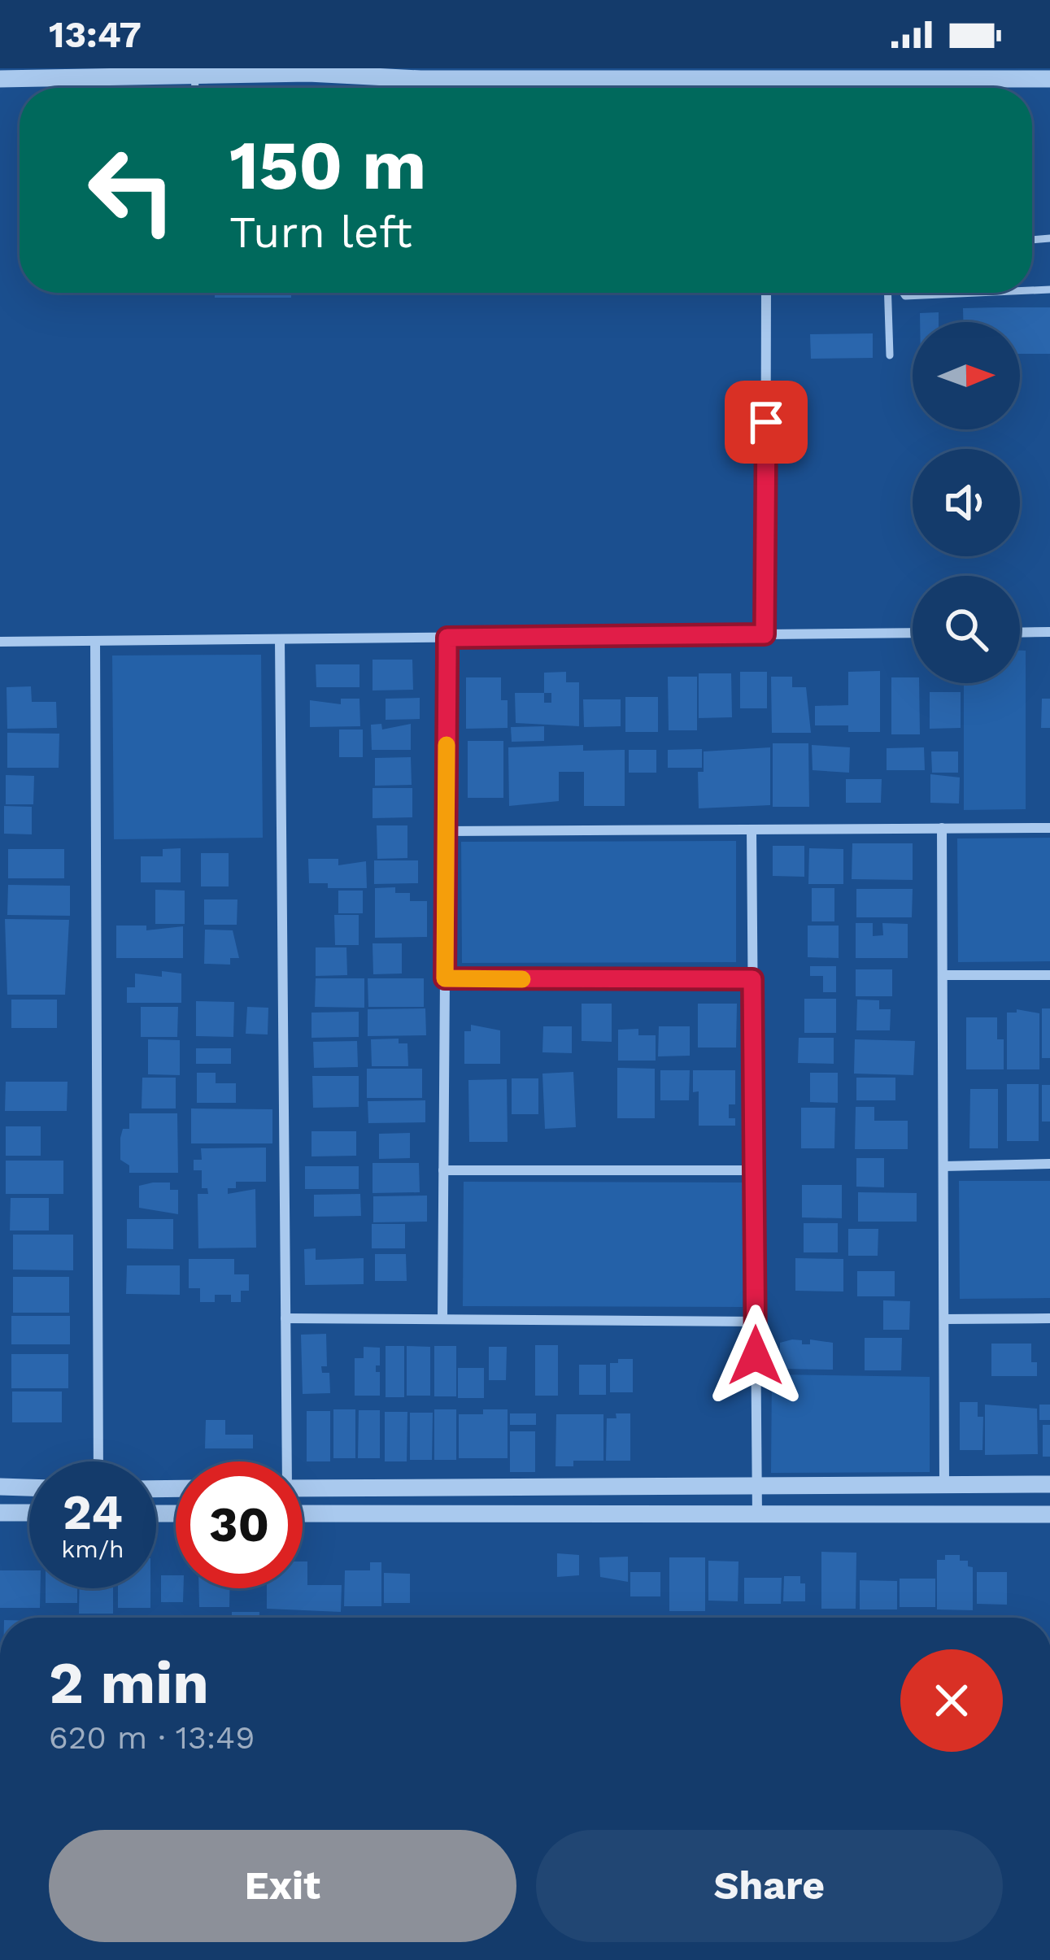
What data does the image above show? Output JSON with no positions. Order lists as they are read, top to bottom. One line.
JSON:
{"north":"right","page":{"status":"13:47","turn":["150 m","Turn left"],"speed":"24 km/h","limit":"30","heading":["2 min","620 m · 13:49"],"buttons":["Exit","Share"]}}
